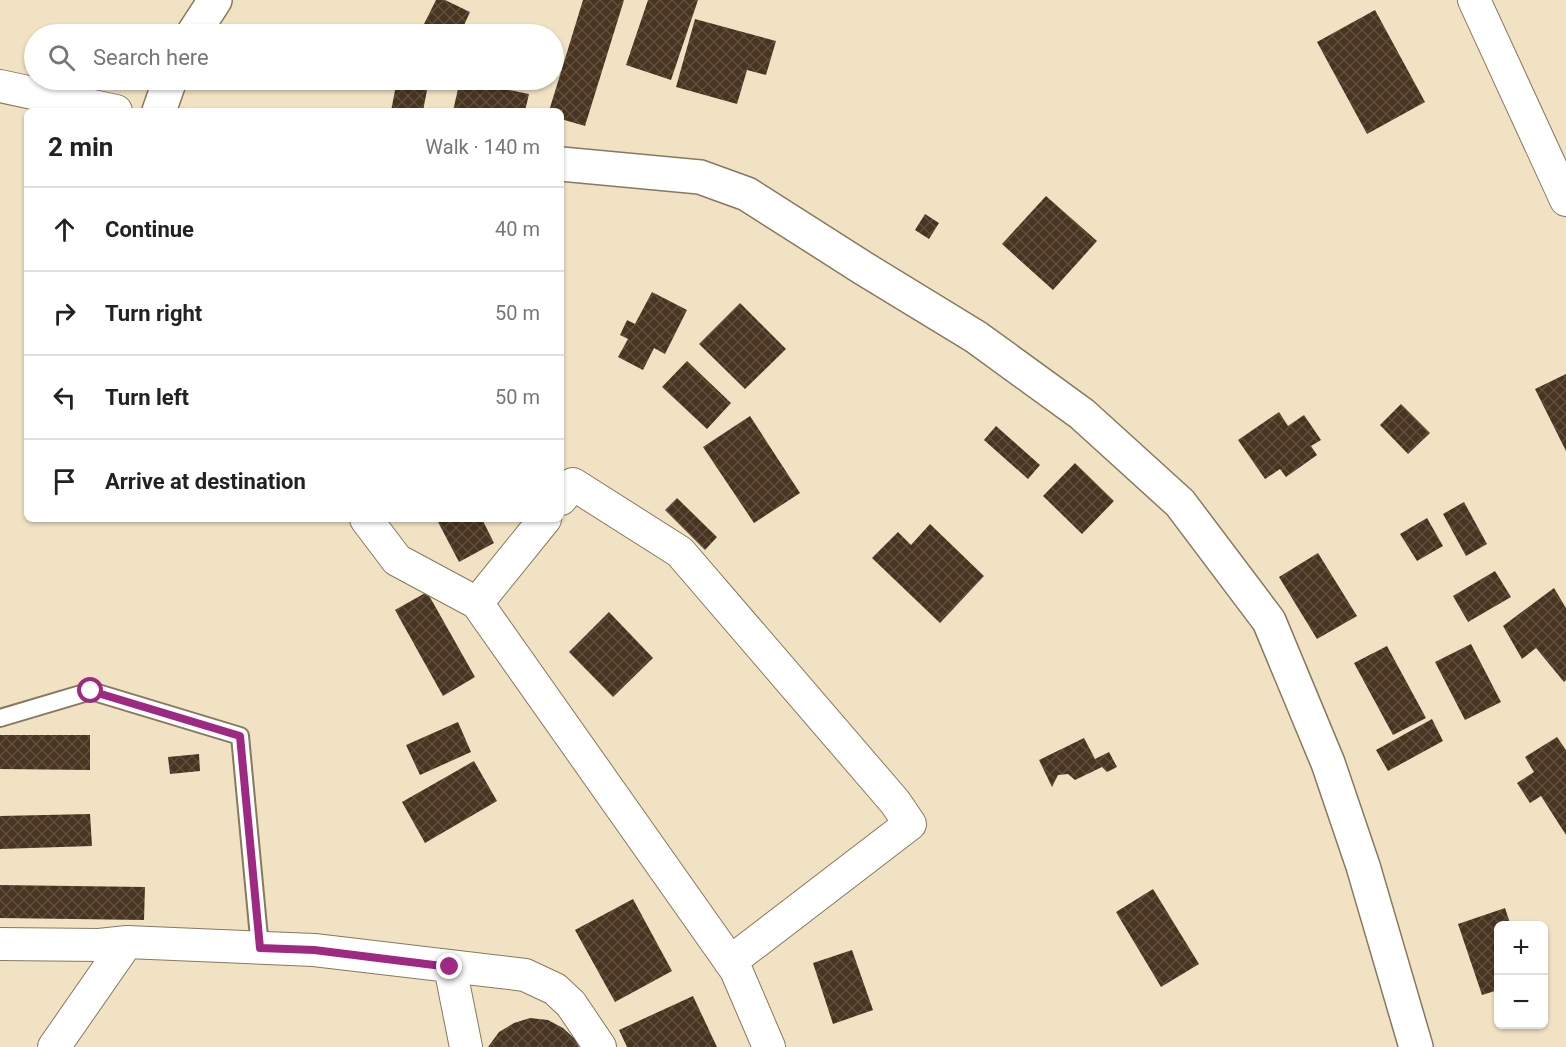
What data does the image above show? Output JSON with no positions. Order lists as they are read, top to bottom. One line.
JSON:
{"page":{"search":"Search here","heading":["2 min","Walk · 140 m"],"list":[["Continue","40 m"],["Turn right","50 m"],["Turn left","50 m"],"Arrive at destination"],"map_buttons":["+","−"]}}
